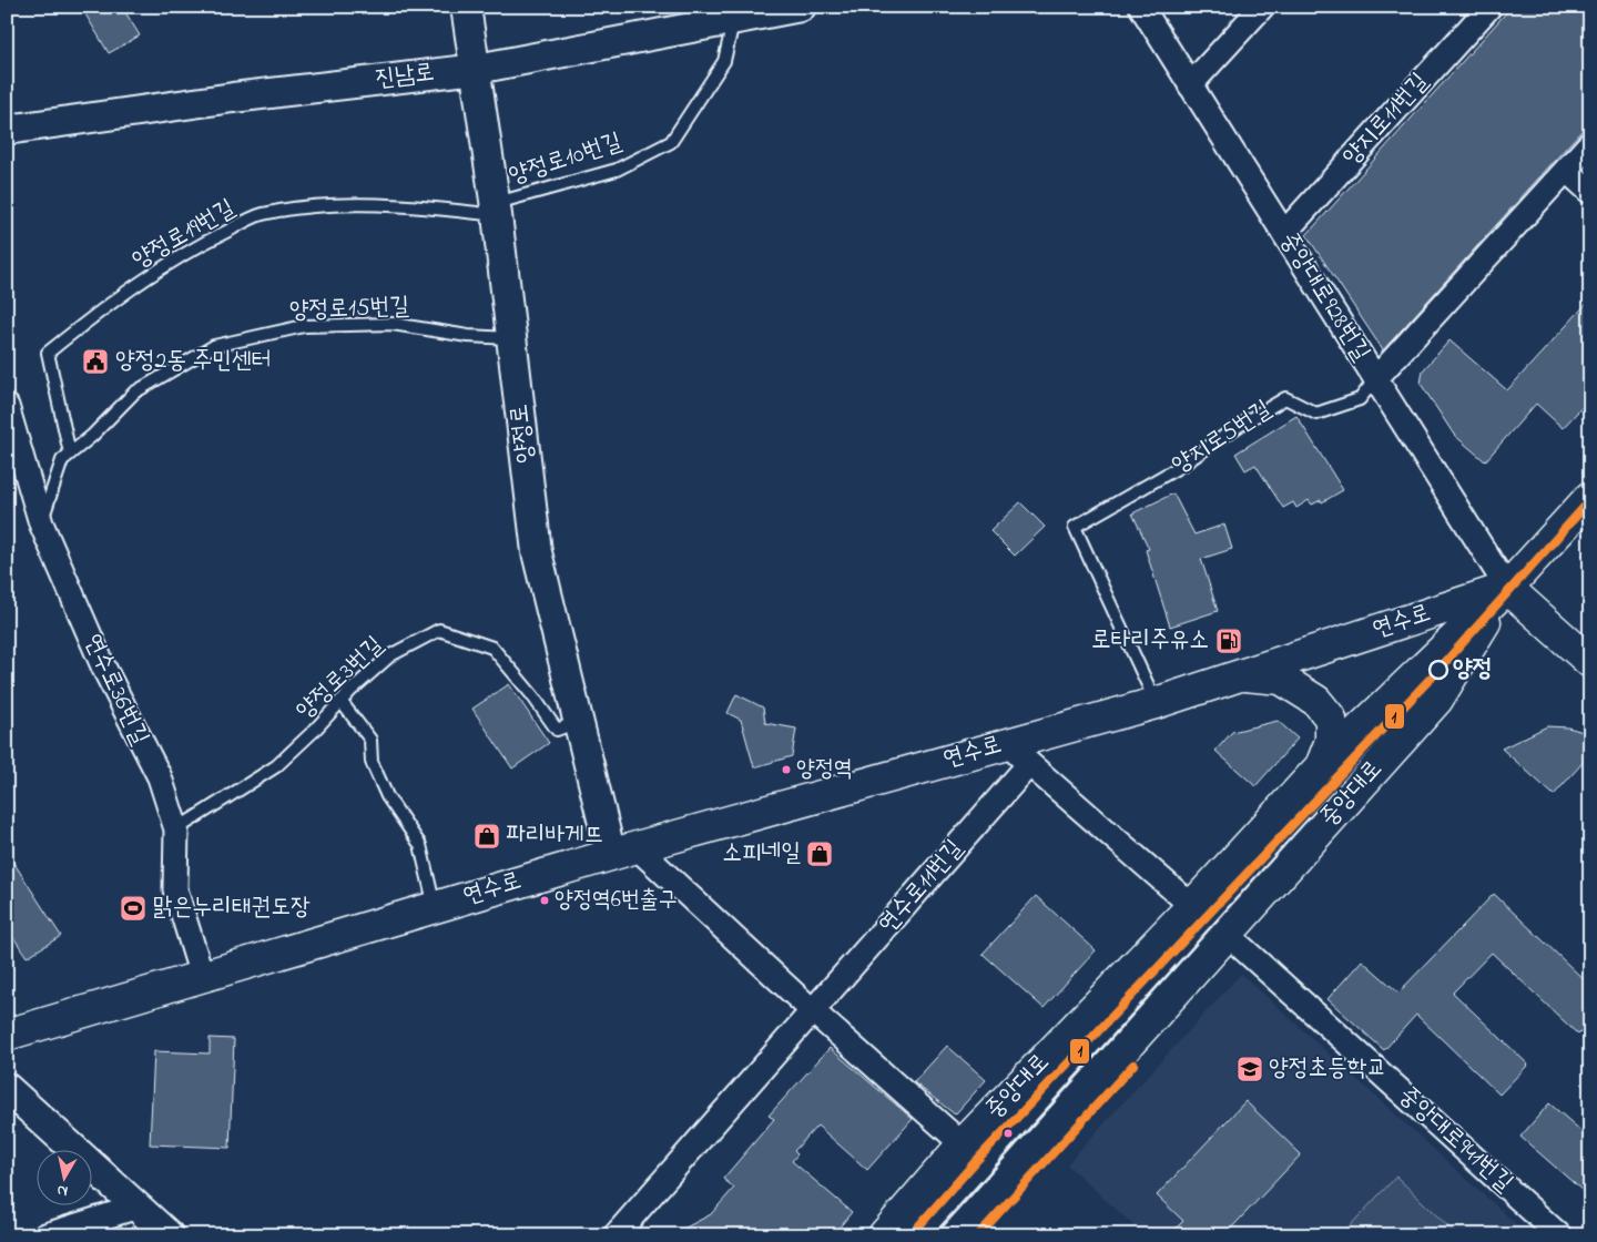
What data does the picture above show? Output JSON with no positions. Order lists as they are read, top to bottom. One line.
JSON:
{"streets":{"main road":["연수로","중앙대로"],"street":["진남로","양지로11번길","중앙대로928번길","양정로","양지로5번길","연수로36번길","연수로11번길","중앙대로941번길"],"lane":["양정로10번길","양정로19번길","양정로15번길","양정로3번길"]},"crossings":[["진남로","양정로10번길"],["진남로","양정로"],["양지로11번길","중앙대로928번길"],["양정로10번길","양정로19번길"],["양정로10번길","양정로"],["양정로19번길","양정로15번길"],["양정로19번길","양정로"],["중앙대로928번길","양지로5번길"],["중앙대로928번길","연수로"],["중앙대로928번길","중앙대로"],["양정로15번길","양정로"],["양정로15번길","연수로36번길"],["양정로","연수로"],["양정로","양정로3번길"],["양지로5번길","연수로"],["연수로","양정로3번길"],["연수로","연수로36번길"],["연수로","중앙대로"],["양정로3번길","연수로36번길"],["중앙대로","중앙대로941번길"]],"places":{"public building":["양정2동 주민센터"],"fuel station":["로타리주유소"],"other":["양정","양정역","양정역6번출구"],"shop":["파리바게뜨","소피네일"],"sports":["맑은누리태권도장"],"school or university":["양정초등학교"]},"lines":["transit line 1"],"north":"bottom"}
